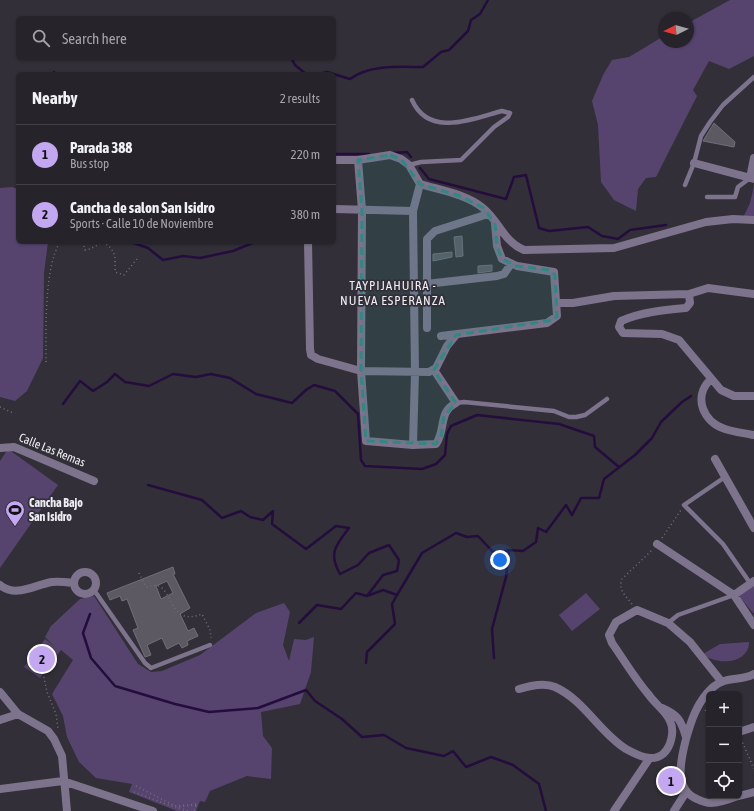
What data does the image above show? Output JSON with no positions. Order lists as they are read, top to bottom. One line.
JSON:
{"streets":{"street":["Calle Las Remas"]},"districts":["TAYPIJAHUIRA - NUEVA ESPERANZA"],"places":{"sports":["Cancha Bajo San Isidro"]},"north":"left","page":{"search":"Search here","heading":["Nearby","2 results"],"list":[{"mark":"1","name":"Parada 388","note":"Bus stop","value":"220 m"},{"mark":"2","name":"Cancha de salon San Isidro","note":"Sports · Calle 10 de Noviembre","value":"380 m"}],"pins":["2","1"],"map_buttons":["+","−"]}}
